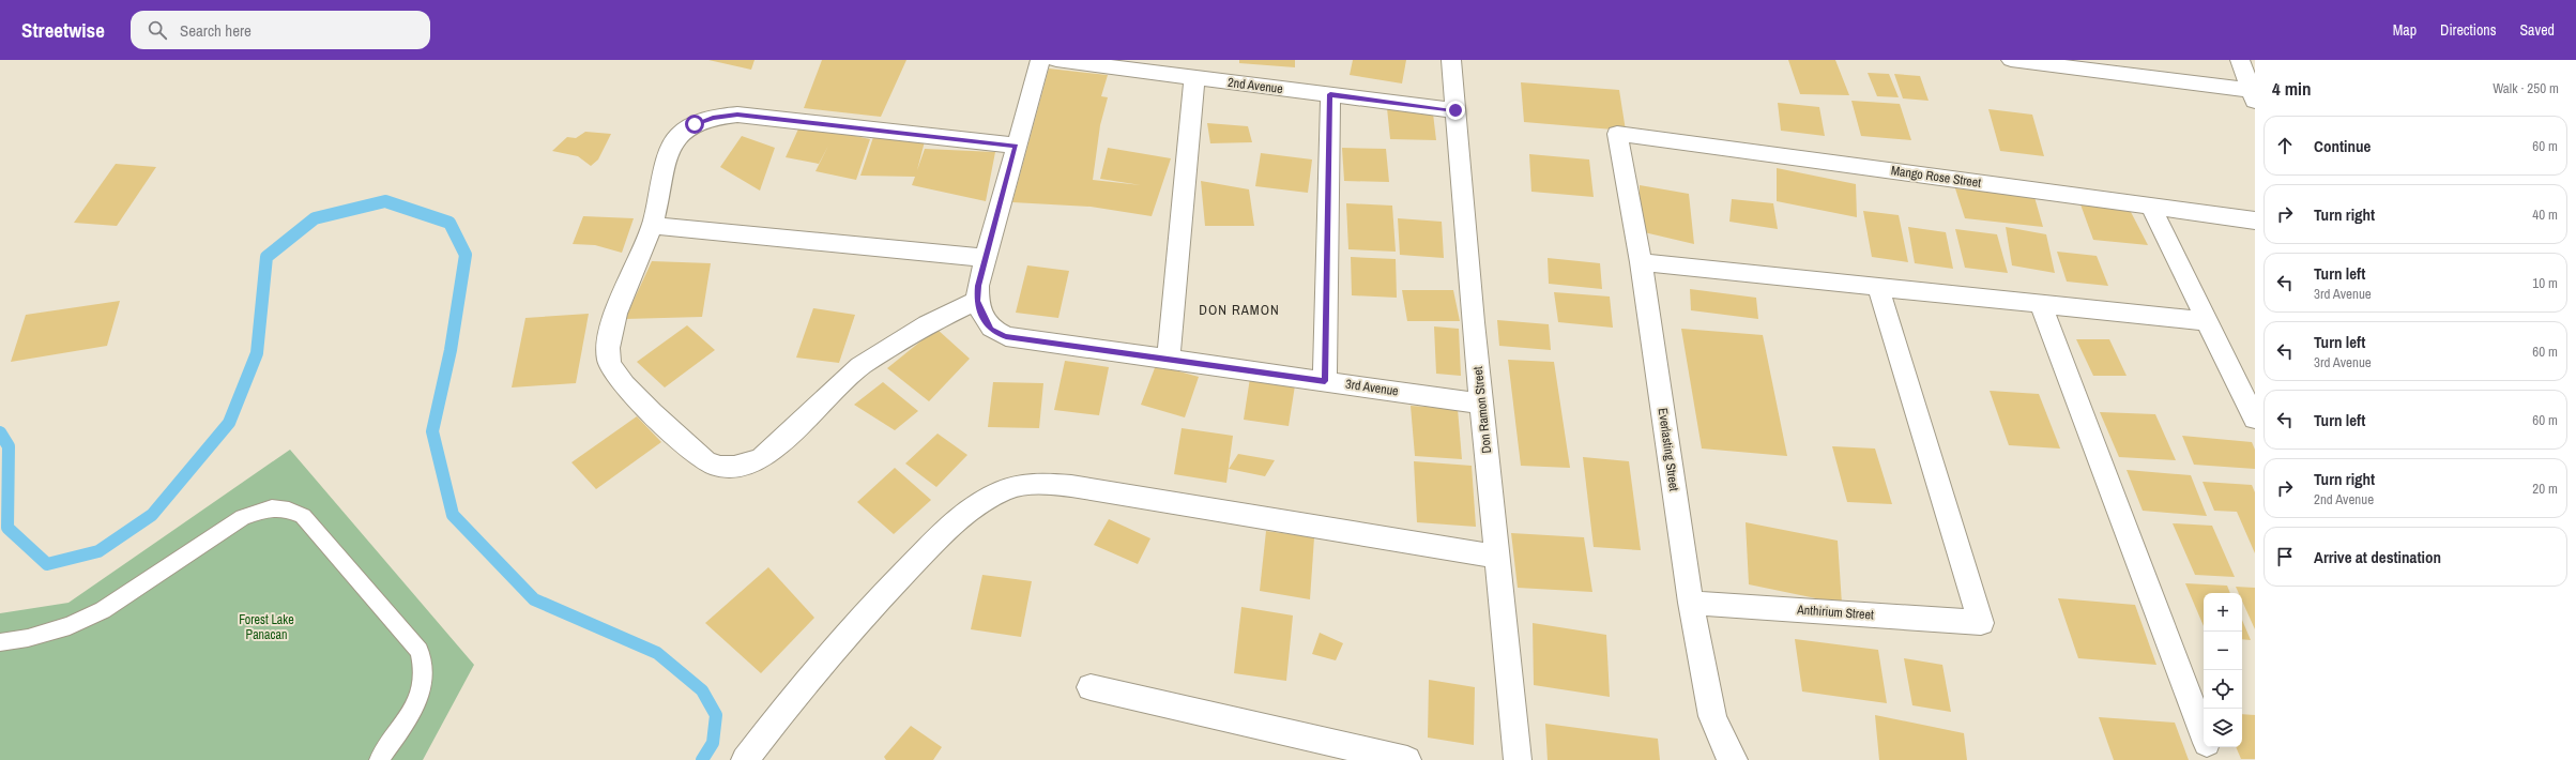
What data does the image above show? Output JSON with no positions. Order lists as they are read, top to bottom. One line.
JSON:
{"streets":{"street":["2nd Avenue","Mango Rose Street","3rd Avenue","Don Ramon Street","Everlasting Street","Anthirium Street"]},"crossings":[["2nd Avenue","Don Ramon Street"],["Mango Rose Street","Everlasting Street"],["3rd Avenue","Don Ramon Street"],["Everlasting Street","Anthirium Street"]],"districts":["DON RAMON"],"parks":["Forest Lake Panacan"],"page":{"header":"Streetwise","search":"Search here","nav":["Map","Directions","Saved"],"heading":["4 min","Walk · 250 m"],"list":[["Continue","60 m"],["Turn right","40 m"],["Turn left","3rd Avenue","10 m"],["Turn left","3rd Avenue","60 m"],["Turn left","60 m"],["Turn right","2nd Avenue","20 m"],"Arrive at destination"],"map_buttons":["+","−"]}}
